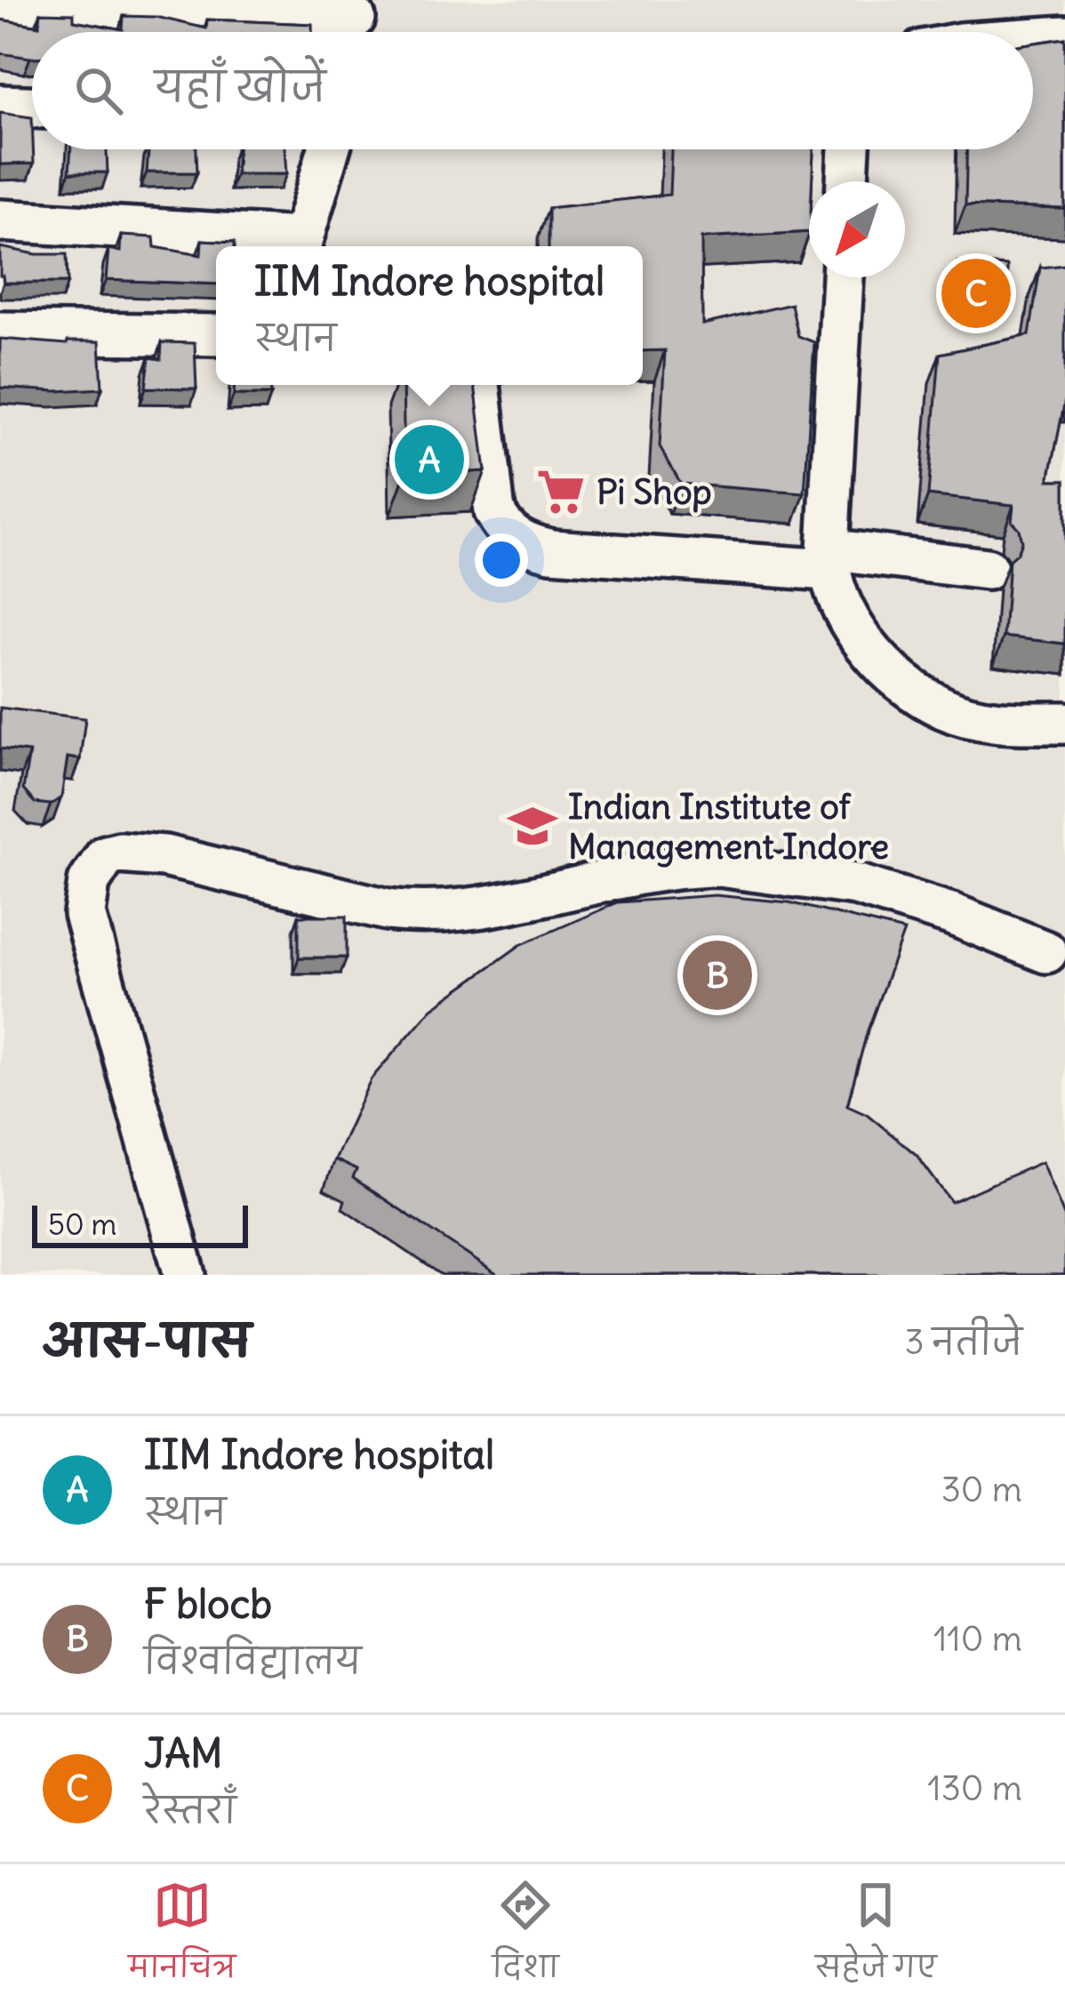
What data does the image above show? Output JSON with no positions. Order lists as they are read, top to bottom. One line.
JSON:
{"places":{"supermarket":["Pi Shop"],"school or university":["Indian Institute of Management Indore"]},"scale_bar":"50 m","north":"bottom left","page":{"search":"यहाँ खोजें","popup":["IIM Indore hospital","स्थान"],"pins":["C","A","B"],"scale":"50 m","heading":["आस-पास","3 नतीजे"],"list":[{"mark":"A","name":"IIM Indore hospital","note":"स्थान","value":"30 m"},{"mark":"B","name":"F blocb","note":"विश्वविद्यालय","value":"110 m"},{"mark":"C","name":"JAM","note":"रेस्तराँ","value":"130 m"}],"nav":["मानचित्र","दिशा","सहेजे गए"]}}
